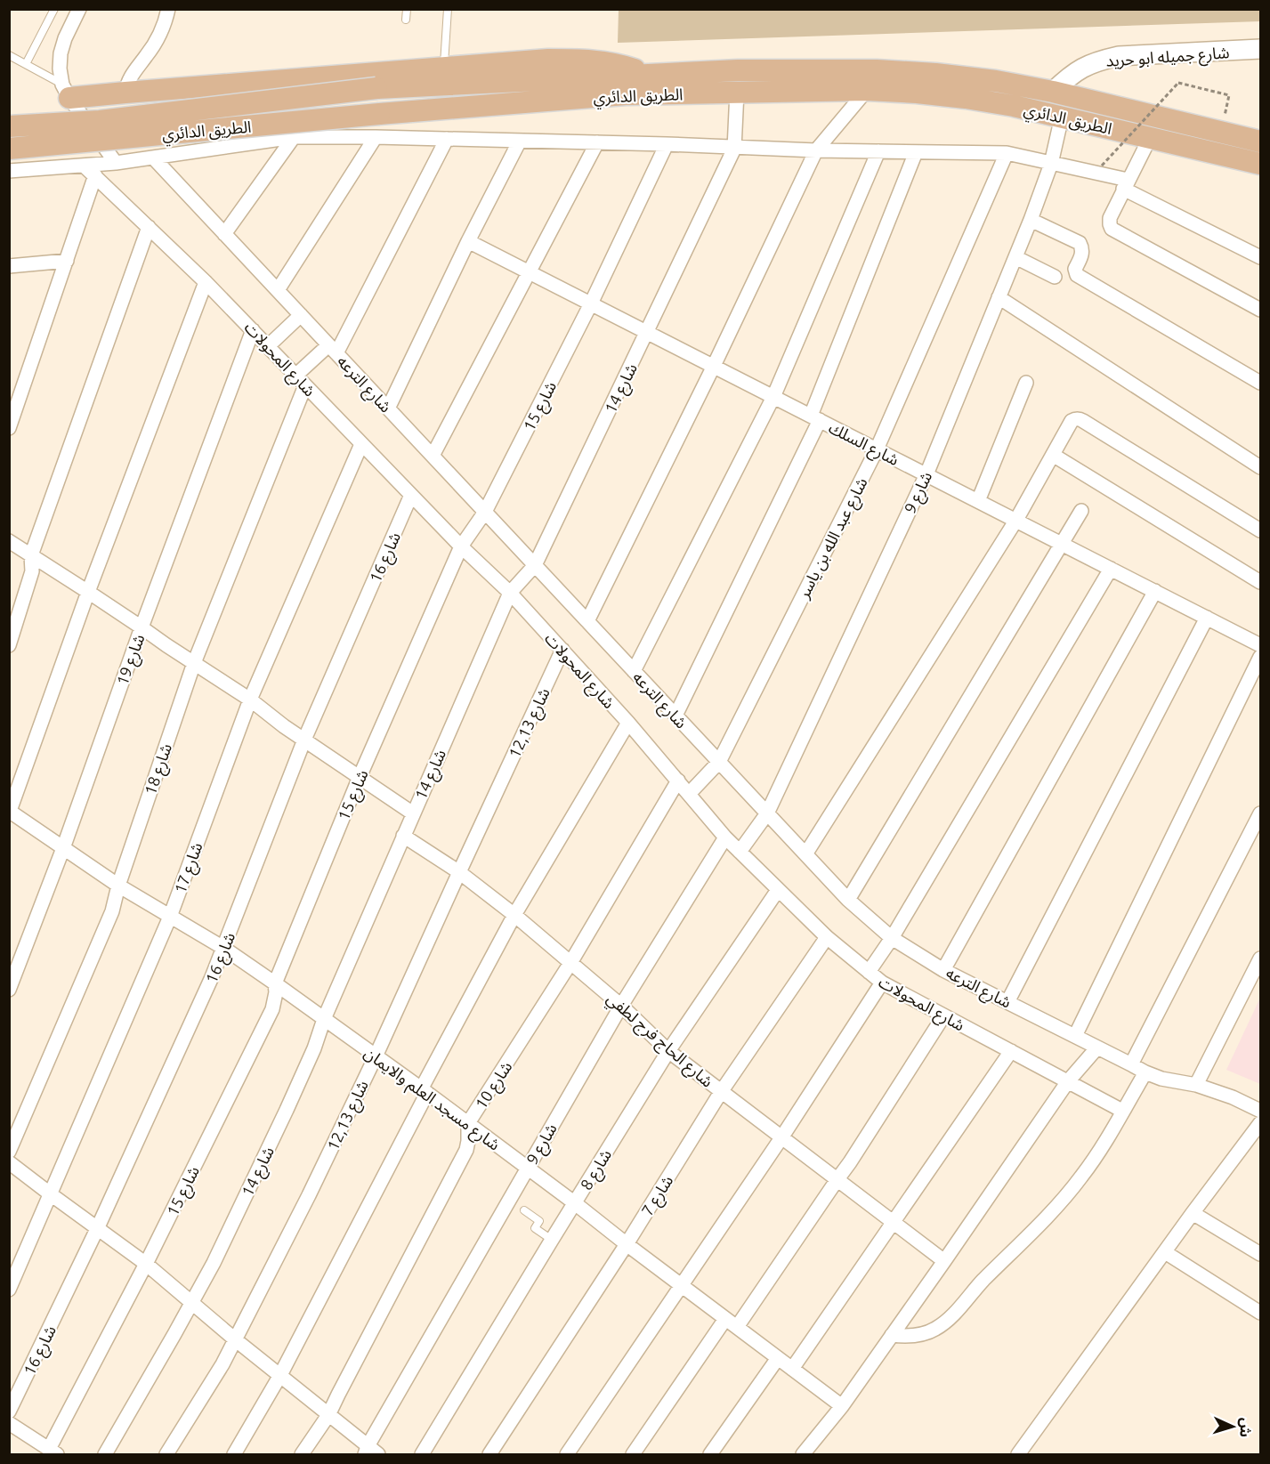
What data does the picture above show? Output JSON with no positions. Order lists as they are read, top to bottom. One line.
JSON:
{"streets":{"main road":["الطريق الدائري"],"street":["شارع جميله ابو حريد","شارع المحولات","شارع الترعه","شارع 14","شارع 15","شارع السلك","شارع 9","شارع عبد الله بن ياسر","شارع 16","شارع 19","شارع 12,13","شارع 18","شارع 17","شارع الحاج فرج لطفي","شارع 10","شارع مسجد العلم والايمان","شارع 8","شارع 7"]},"crossings":[["شارع جميله ابو حريد","الطريق الدائري"],["الطريق الدائري","شارع 14"],["الطريق الدائري","شارع 9"],["شارع المحولات","شارع 14"],["شارع المحولات","شارع 15"],["شارع المحولات","شارع 9"],["شارع المحولات","شارع عبد الله بن ياسر"],["شارع المحولات","شارع 16"],["شارع المحولات","شارع 19"],["شارع المحولات","شارع 12,13"],["شارع المحولات","شارع 18"],["شارع المحولات","شارع 17"],["شارع المحولات","شارع 10"],["شارع المحولات","شارع 8"],["شارع المحولات","شارع 7"],["شارع الترعه","شارع 14"],["شارع الترعه","شارع 15"],["شارع الترعه","شارع 9"],["شارع الترعه","شارع عبد الله بن ياسر"],["شارع 14","شارع السلك"],["شارع 14","شارع الحاج فرج لطفي"],["شارع 14","شارع مسجد العلم والايمان"],["شارع 15","شارع السلك"],["شارع 15","شارع مسجد العلم والايمان"],["شارع السلك","شارع 9"],["شارع السلك","شارع عبد الله بن ياسر"],["شارع 9","شارع الحاج فرج لطفي"],["شارع 9","شارع مسجد العلم والايمان"],["شارع 16","شارع مسجد العلم والايمان"],["شارع 19","شارع مسجد العلم والايمان"],["شارع 12,13","شارع الحاج فرج لطفي"],["شارع 12,13","شارع مسجد العلم والايمان"],["شارع 18","شارع مسجد العلم والايمان"],["شارع 17","شارع مسجد العلم والايمان"],["شارع الحاج فرج لطفي","شارع 10"],["شارع الحاج فرج لطفي","شارع 8"],["شارع الحاج فرج لطفي","شارع 7"],["شارع 10","شارع مسجد العلم والايمان"],["شارع مسجد العلم والايمان","شارع 8"],["شارع مسجد العلم والايمان","شارع 7"]],"north":"right"}
